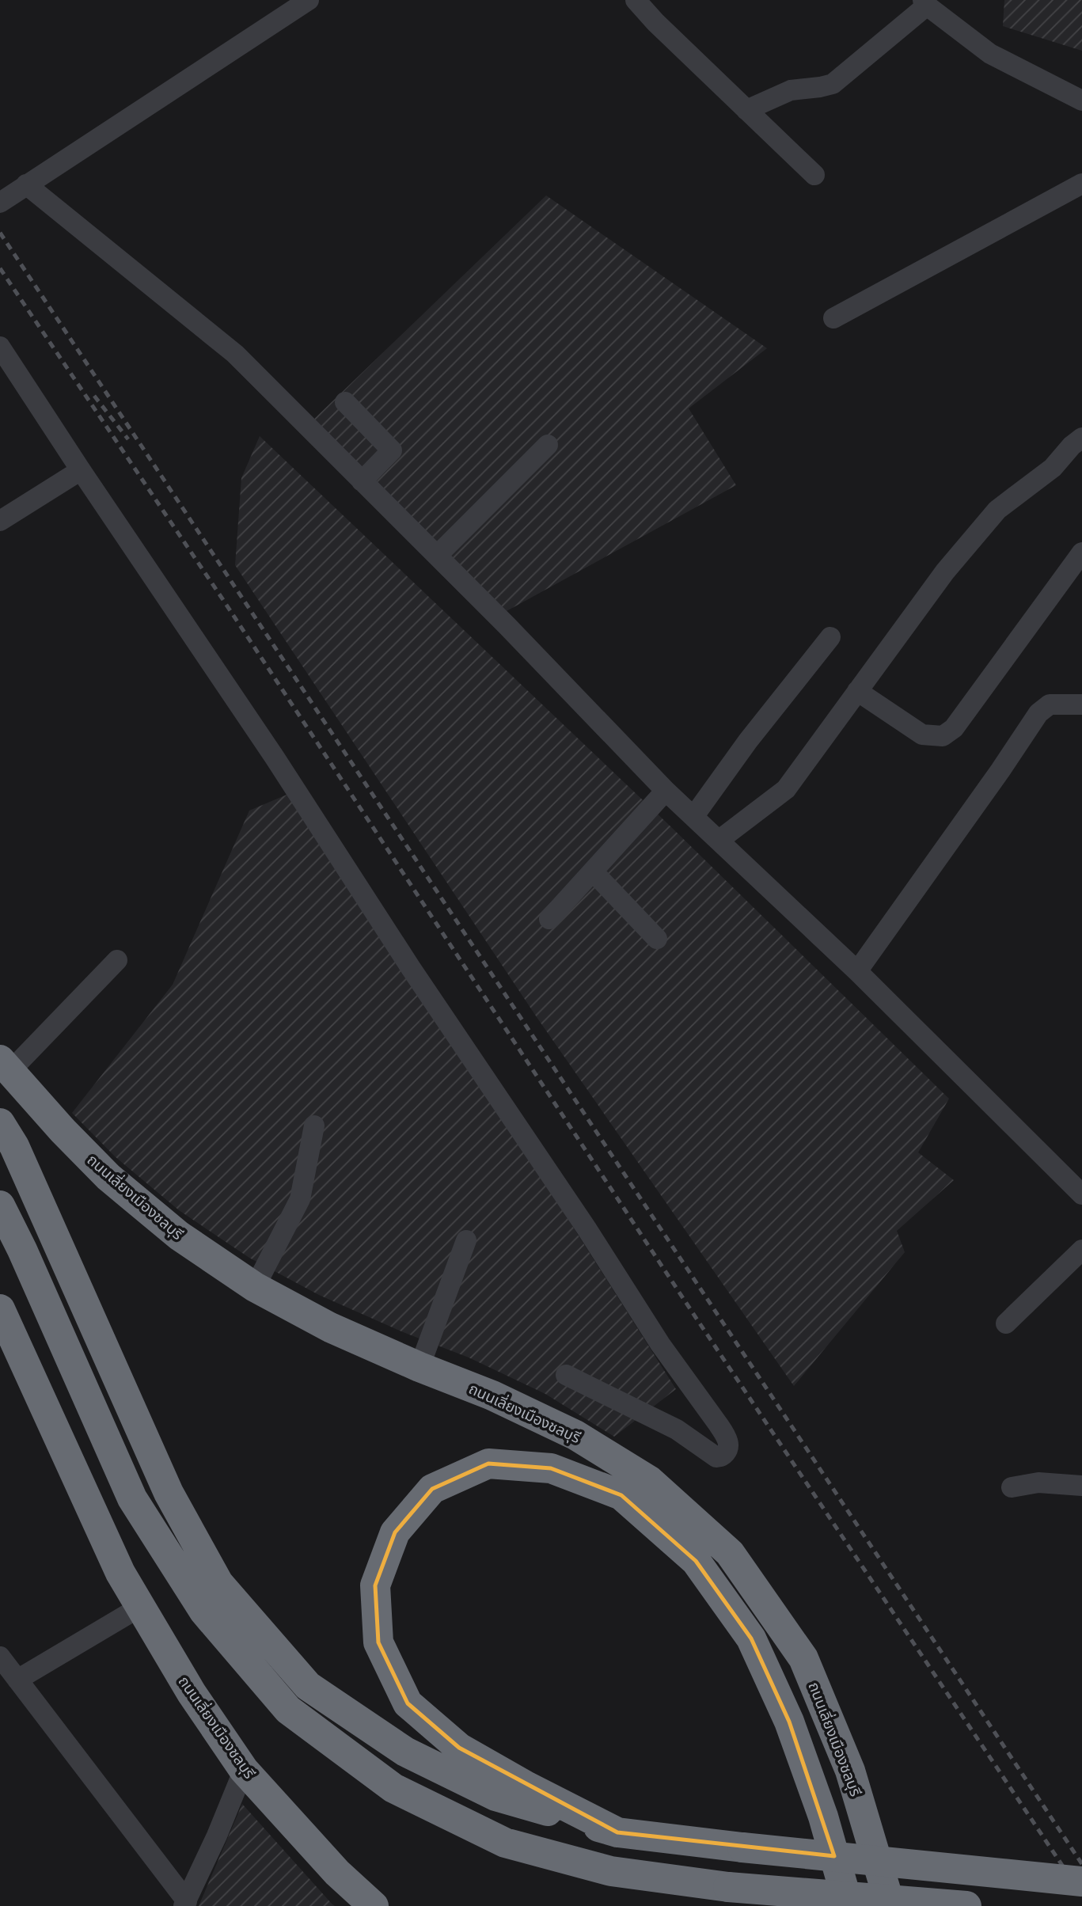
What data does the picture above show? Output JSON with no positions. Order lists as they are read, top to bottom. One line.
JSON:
{"streets":{"highway":["ถนนเลี่ยงเมืองชลบุรี"]}}
